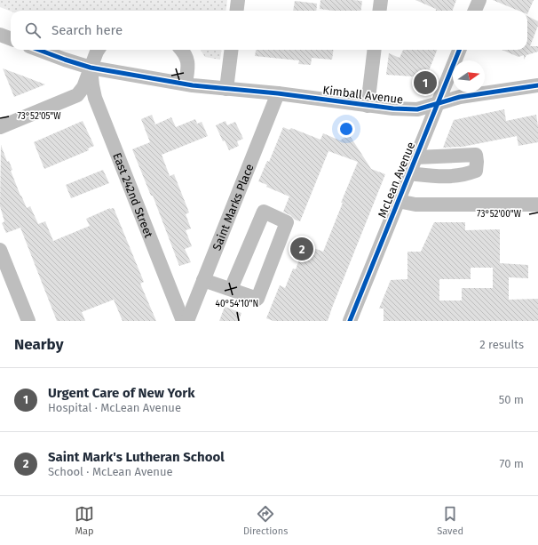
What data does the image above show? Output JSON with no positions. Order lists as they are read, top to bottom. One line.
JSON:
{"streets":{"street":["Kimball Avenue","McLean Avenue","East 242nd Street","Saint Marks Place"]},"crossings":[["Kimball Avenue","McLean Avenue"],["Kimball Avenue","East 242nd Street"],["Kimball Avenue","Saint Marks Place"]],"north":"right","page":{"search":"Search here","pins":["1","2"],"heading":["Nearby","2 results"],"list":[{"mark":"1","name":"Urgent Care of New York","note":"Hospital · McLean Avenue","value":"50 m"},{"mark":"2","name":"Saint Mark's Lutheran School","note":"School · McLean Avenue","value":"70 m"}],"nav":["Map","Directions","Saved"]},"coordinates":["73°52'05\"W","73°52'00\"W","40°54'10\"N"]}
